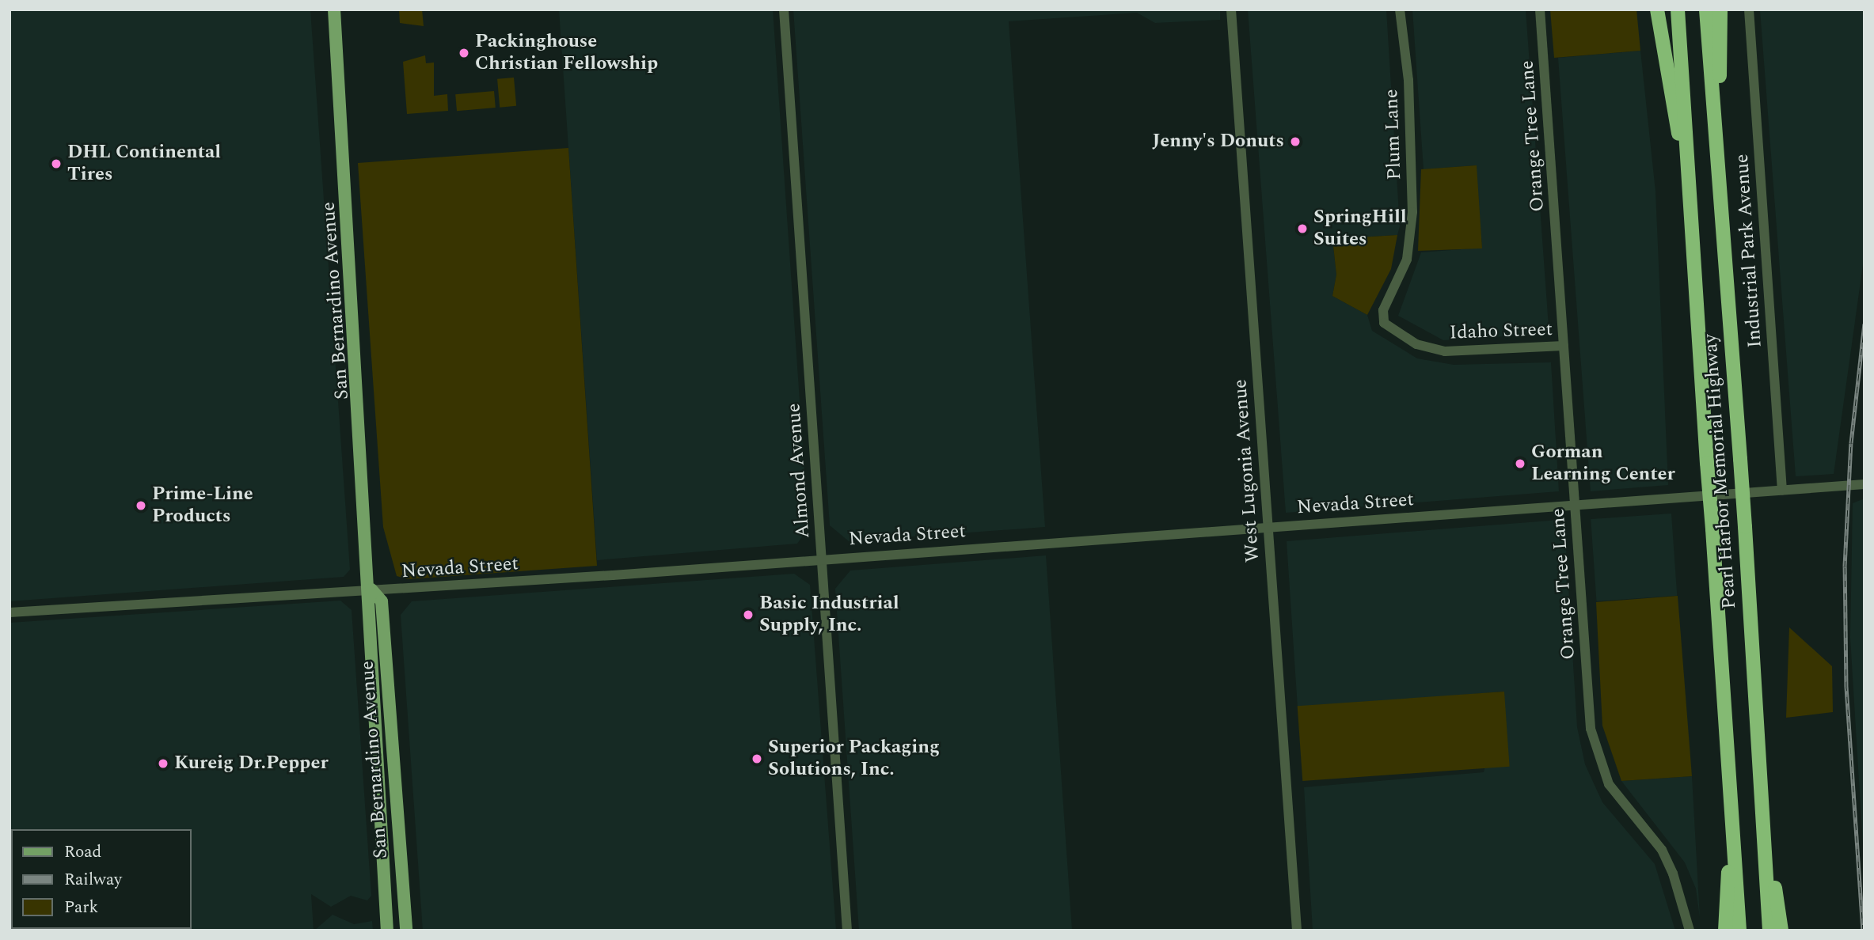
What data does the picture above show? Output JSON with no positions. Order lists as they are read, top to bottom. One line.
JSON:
{"streets":{"highway":["Pearl Harbor Memorial Highway"],"main road":["San Bernardino Avenue"],"street":["Plum Lane","Orange Tree Lane","Industrial Park Avenue","Idaho Street","Almond Avenue","West Lugonia Avenue","Nevada Street"]},"crossings":[["Plum Lane","Idaho Street"],["Orange Tree Lane","Idaho Street"],["Orange Tree Lane","Nevada Street"],["Industrial Park Avenue","Nevada Street"],["San Bernardino Avenue","Nevada Street"],["Almond Avenue","Nevada Street"],["West Lugonia Avenue","Nevada Street"]],"places":["Packinghouse Christian Fellowship","Jenny's Donuts","DHL Continental Tires","SpringHill Suites","Gorman Learning Center","Prime-Line Products","Basic Industrial Supply, Inc.","Superior Packaging Solutions, Inc.","Kureig Dr.Pepper"],"legend":["Road","Railway","Park"]}
